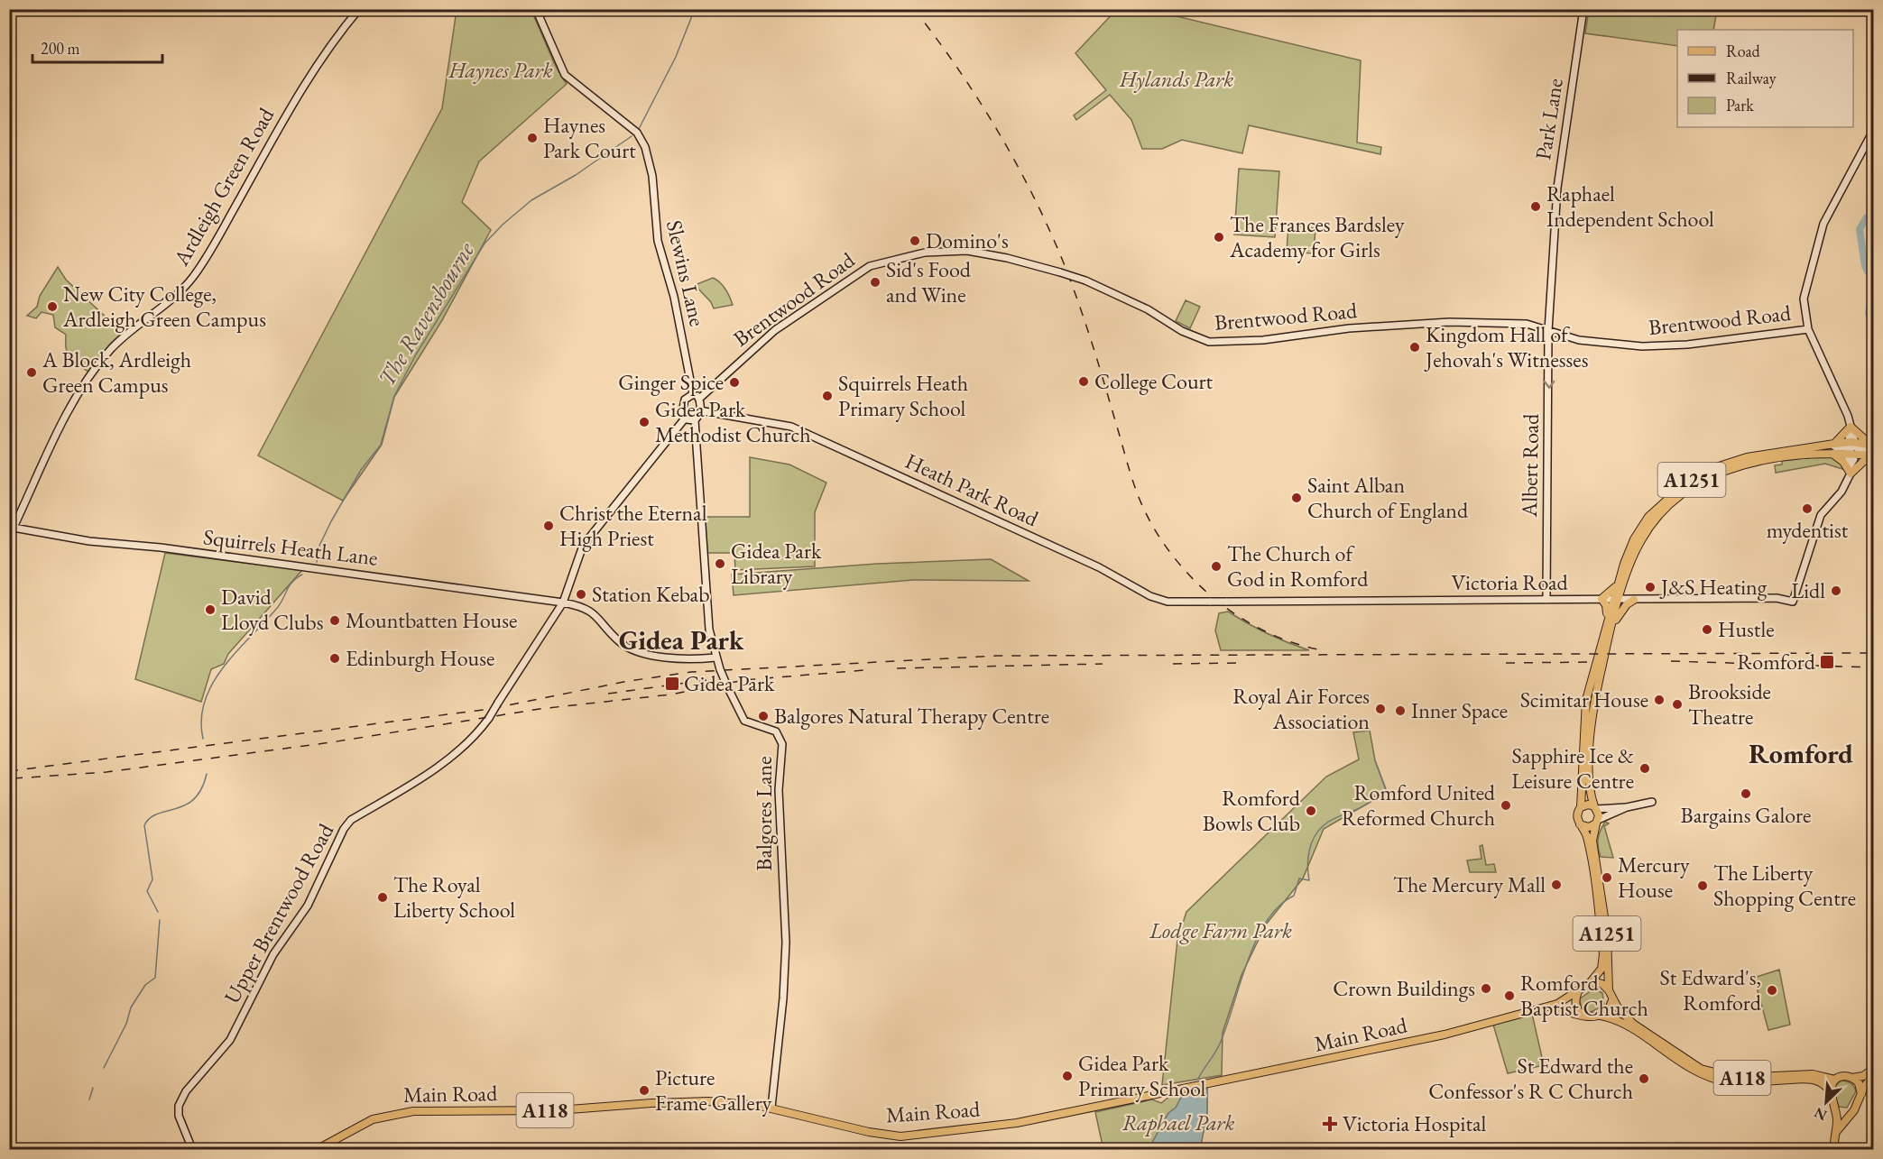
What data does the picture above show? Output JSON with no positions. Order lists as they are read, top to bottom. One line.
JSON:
{"streets":{"main road":["A1251","Main Road","A118"],"street":["Park Lane","Ardleigh Green Road","Slewins Lane","Brentwood Road","Albert Road","Heath Park Road","Squirrels Heath Lane","Victoria Road","Balgores Lane","Upper Brentwood Road"]},"crossings":[["Park Lane","Brentwood Road"],["Park Lane","Albert Road"],["Ardleigh Green Road","Squirrels Heath Lane"],["Slewins Lane","Brentwood Road"],["Slewins Lane","Heath Park Road"],["Slewins Lane","Balgores Lane"],["Brentwood Road","Albert Road"],["Brentwood Road","Heath Park Road"],["Brentwood Road","Balgores Lane"],["Albert Road","Victoria Road"],["A1251","Victoria Road"],["A1251","A118"],["Heath Park Road","Victoria Road"],["Heath Park Road","Balgores Lane"],["Squirrels Heath Lane","Balgores Lane"],["Squirrels Heath Lane","Upper Brentwood Road"],["Balgores Lane","Main Road"],["Main Road","A118"]],"one_way":["Albert Road"],"districts":["Gidea Park","Romford"],"water":["The Ravensbourne"],"parks":["Haynes Park","Hylands Park","Lodge Farm Park","Raphael Park"],"places":{"other":["Haynes Park Court","Raphael Independent School","The Frances Bardsley Academy for Girls","Domino's","Sid's Food and Wine","New City College, Ardleigh Green Campus","Kingdom Hall of Jehovah's Witnesses","A Block, Ardleigh Green Campus","College Court","Ginger Spice","Squirrels Heath Primary School","Gidea Park Methodist Church","Saint Alban Church of England","mydentist","Christ the Eternal High Priest","Gidea Park Library","The Church of God in Romford","J&S Heating","Lidl","Station Kebab","David Lloyd Clubs","Mountbatten House","Hustle","Edinburgh House","Scimitar House","Brookside Theatre","Royal Air Forces Association","Inner Space","Balgores Natural Therapy Centre","Sapphire Ice & Leisure Centre","Bargains Galore","Romford United Reformed Church","Romford Bowls Club","Mercury House","The Mercury Mall","The Liberty Shopping Centre","The Royal Liberty School","Crown Buildings","St Edward's, Romford","Romford Baptist Church","Gidea Park Primary School","St Edward the Confessor's R C Church","Picture Frame Gallery"],"transit":["Romford","Gidea Park"],"health":["Victoria Hospital"]},"legend":["Road","Railway","Park"],"scale_bar":"200 m","north":"bottom left"}
